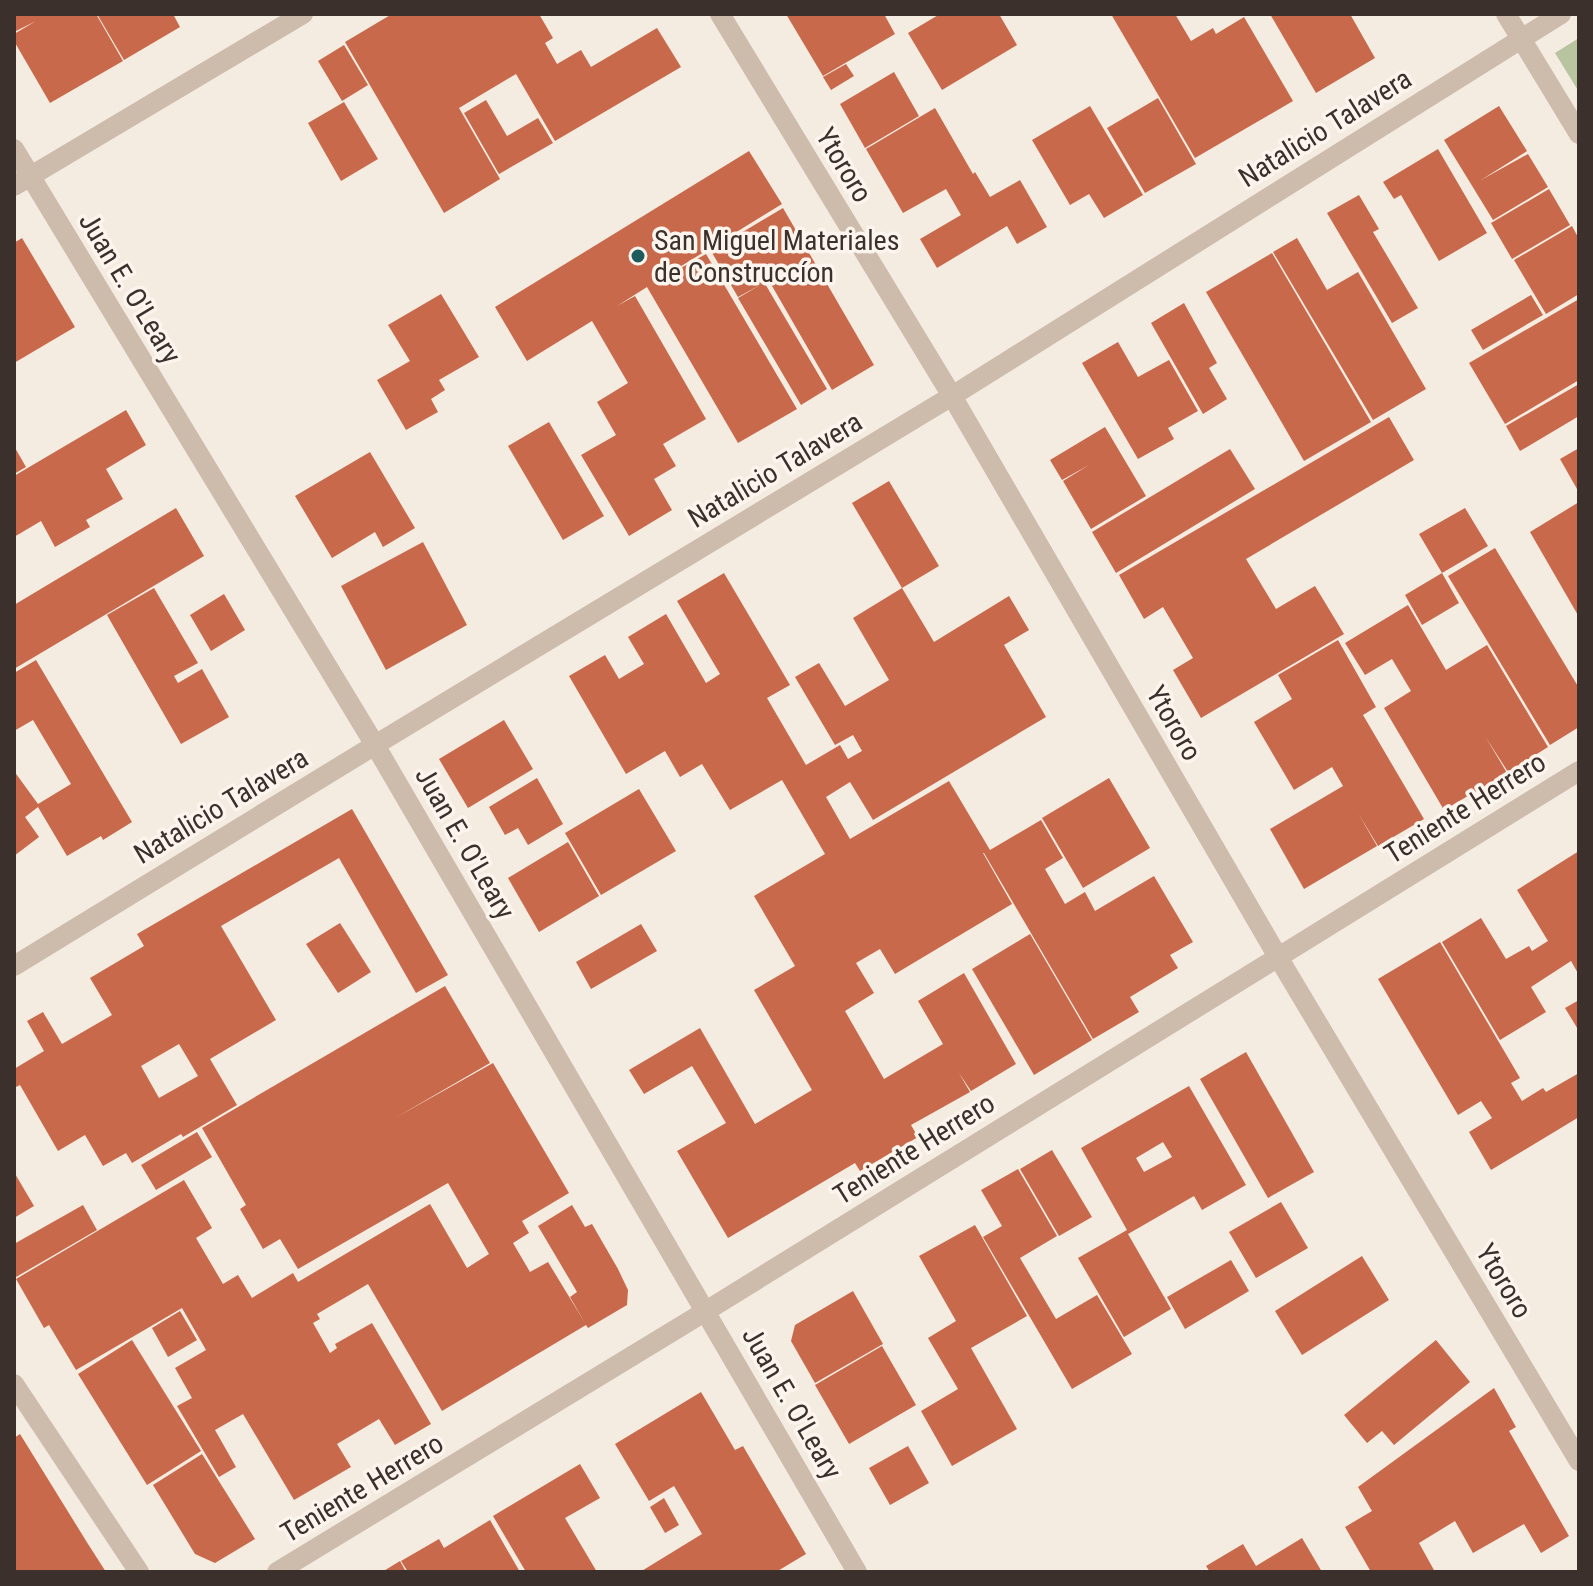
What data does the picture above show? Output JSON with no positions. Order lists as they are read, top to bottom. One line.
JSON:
{"streets":{"street":["Natalicio Talavera","Ytororo","Juan E. O'Leary","Teniente Herrero"]},"crossings":[["Natalicio Talavera","Ytororo"],["Natalicio Talavera","Juan E. O'Leary"],["Ytororo","Teniente Herrero"],["Juan E. O'Leary","Teniente Herrero"]],"places":["San Miguel Materiales de Construccíon"]}
